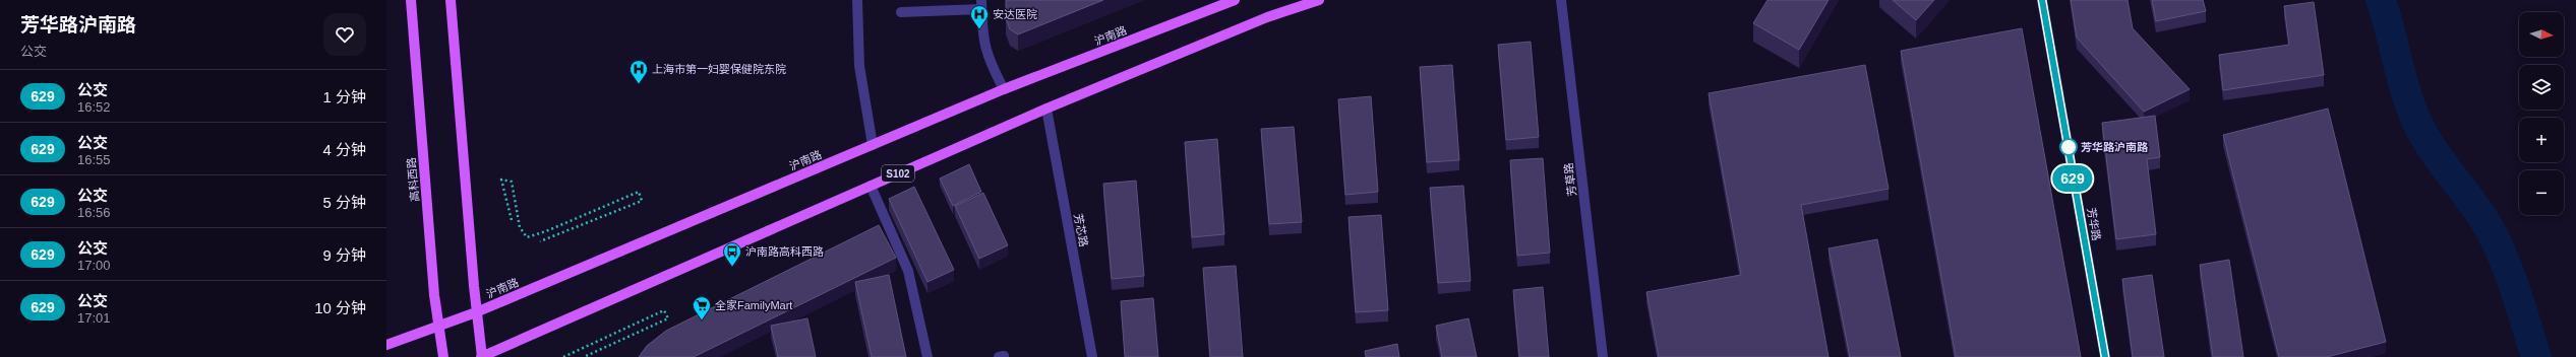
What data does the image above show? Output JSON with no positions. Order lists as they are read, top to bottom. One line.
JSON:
{"streets":{"main road":["沪南路","S102","高科西路"],"street":["芳草路","芳华路","芳芯路"]},"crossings":[["沪南路","高科西路"],["S102","芳芯路"]],"places":{"hospital":["安达医院","上海市第一妇婴保健院东院"],"other":["芳华路沪南路"],"bus stop":["沪南路高科西路"],"supermarket":["全家FamilyMart"]},"lines":["bus line 629"],"north":"right","page":{"heading":["芳华路沪南路","公交"],"on_map":"629","map_buttons":["+","−"],"list":[{"mark":"629","name":"公交","note":"16:52","value":"1 分钟"},{"mark":"629","name":"公交","note":"16:55","value":"4 分钟"},{"mark":"629","name":"公交","note":"16:56","value":"5 分钟"},{"mark":"629","name":"公交","note":"17:00","value":"9 分钟"},{"mark":"629","name":"公交","note":"17:01","value":"10 分钟"}]}}
